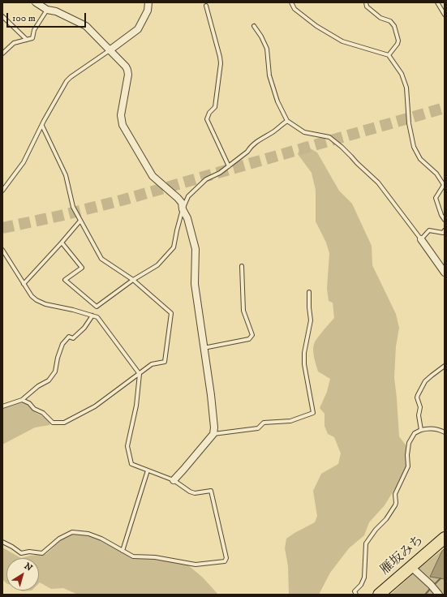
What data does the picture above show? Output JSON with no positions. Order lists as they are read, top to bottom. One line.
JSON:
{"streets":{"highway":["雁坂みち"]},"scale_bar":"100 m","north":"top right"}
